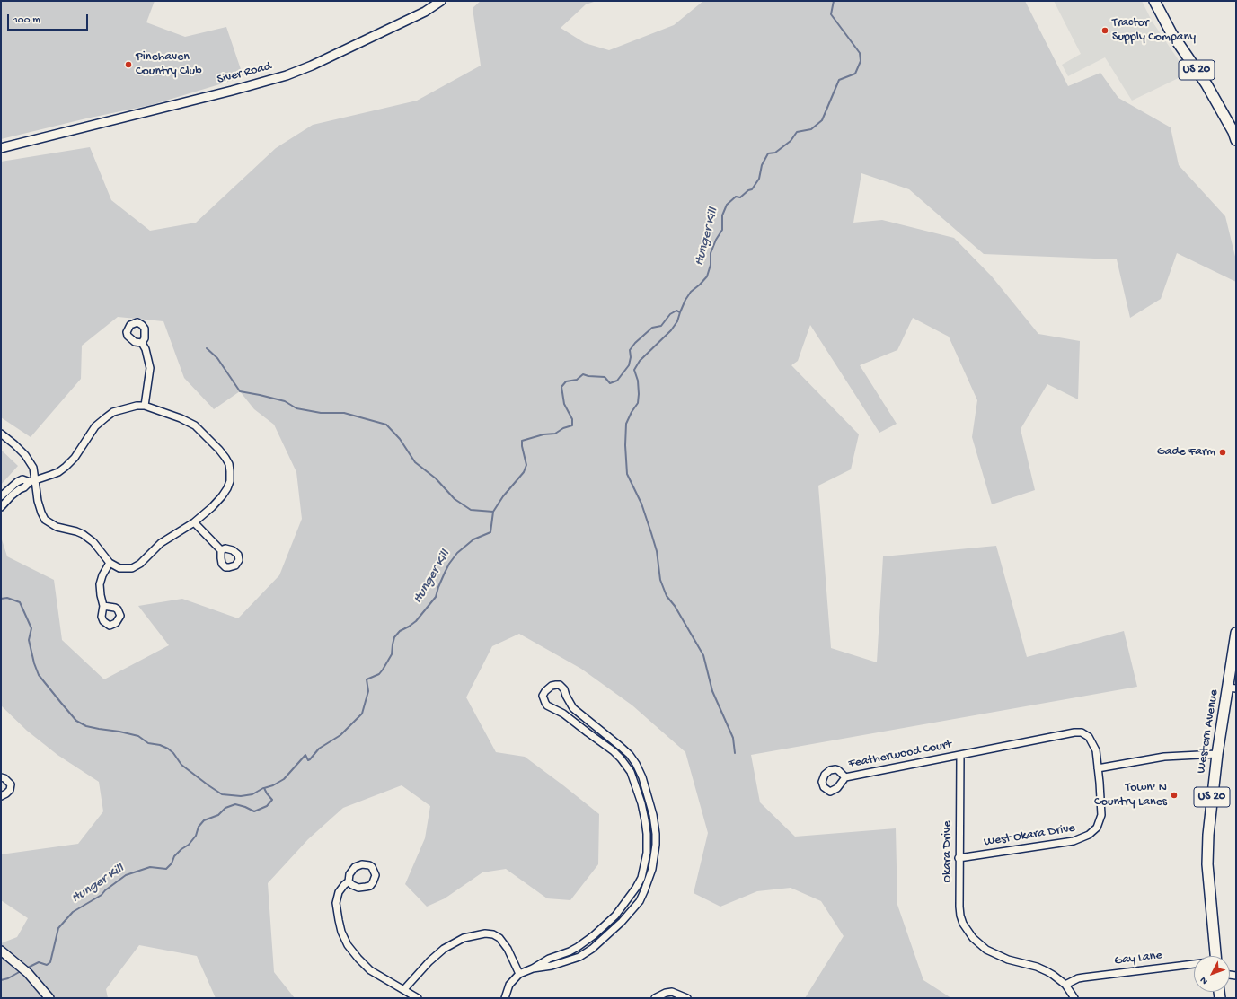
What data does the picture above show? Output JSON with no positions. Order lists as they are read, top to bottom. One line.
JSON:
{"streets":{"main road":["US 20","Western Avenue"],"street":["Siver Road","Featherwood Court","West Okara Drive","Okara Drive","Gay Lane"]},"crossings":[["Featherwood Court","West Okara Drive"],["Featherwood Court","Okara Drive"],["West Okara Drive","Okara Drive"],["Okara Drive","Gay Lane"]],"water":["Hunger Kill"],"places":["Tractor Supply Company","Pinehaven Country Club","Gade Farm","Town' N Country Lanes"],"scale_bar":"100 m","north":"bottom left"}
